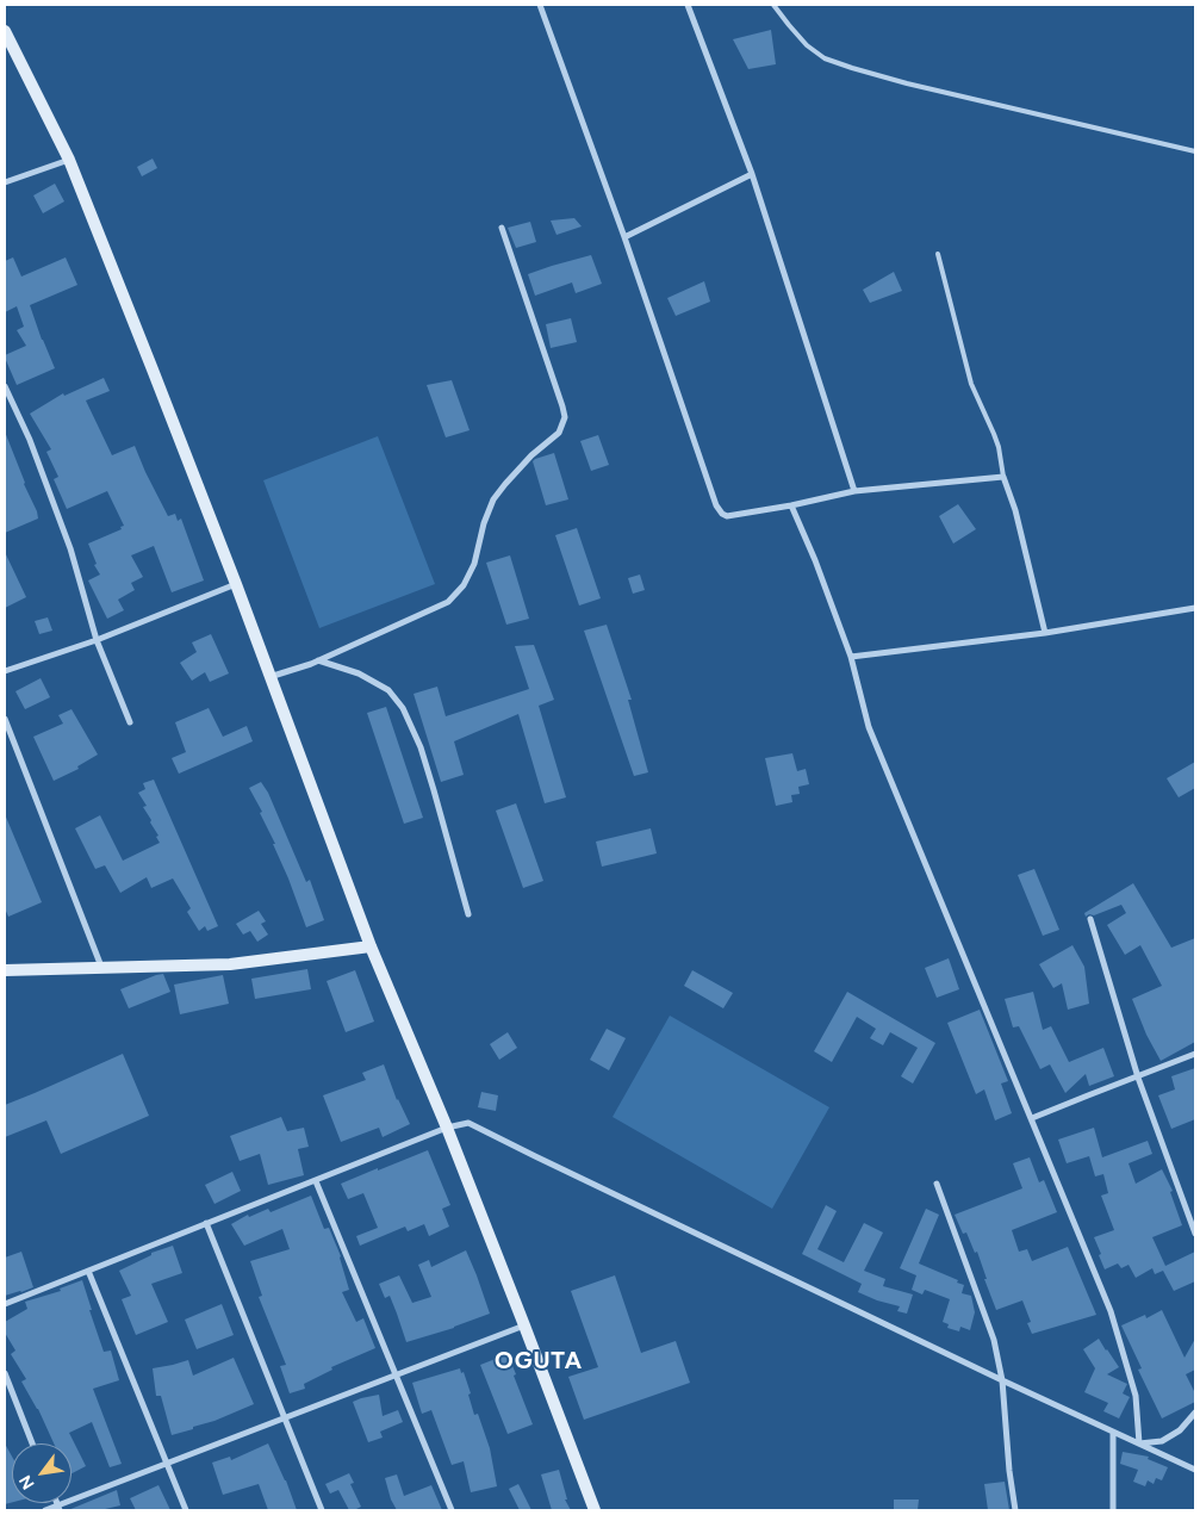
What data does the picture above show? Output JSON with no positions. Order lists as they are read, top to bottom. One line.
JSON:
{"districts":["OGUTA"],"north":"bottom left"}
